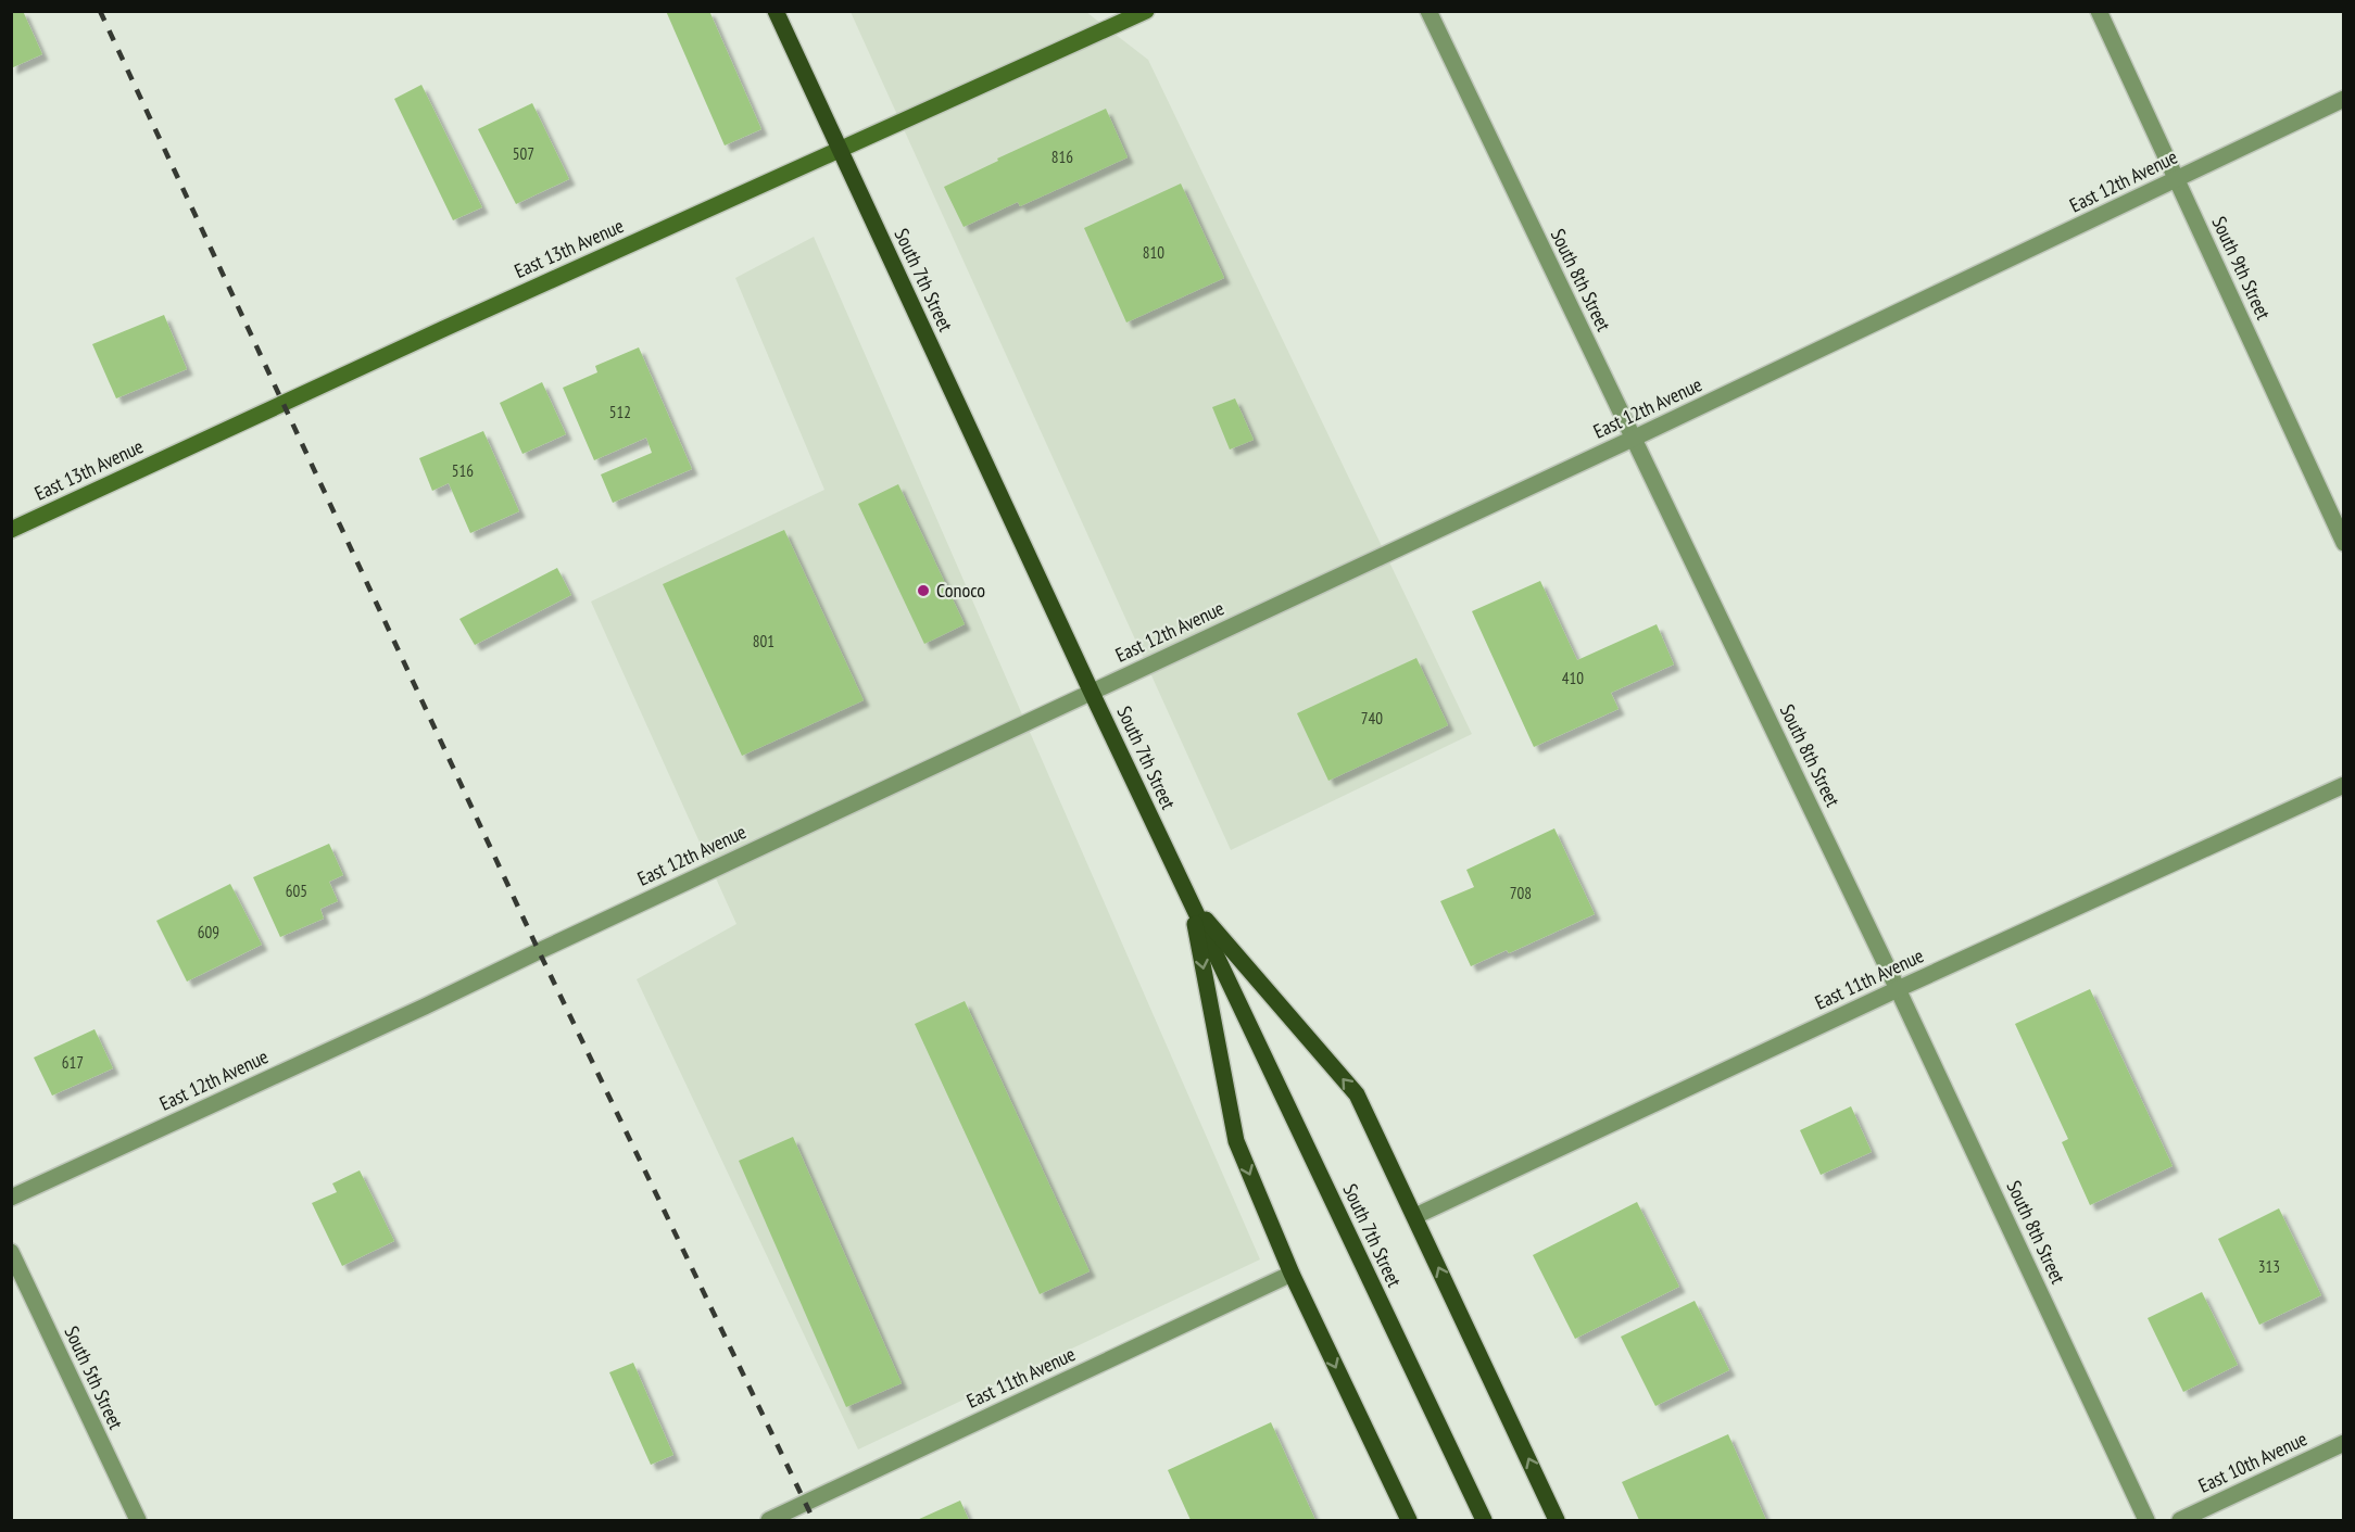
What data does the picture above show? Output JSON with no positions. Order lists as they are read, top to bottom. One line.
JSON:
{"streets":{"main road":["South 7th Street"],"street":["East 12th Avenue","East 13th Avenue","South 9th Street","South 8th Street","East 11th Avenue","South 5th Street","East 10th Avenue"]},"crossings":[["East 12th Avenue","South 9th Street"],["East 12th Avenue","South 7th Street"],["East 12th Avenue","South 8th Street"],["East 13th Avenue","South 7th Street"],["South 8th Street","East 11th Avenue"]],"places":["Conoco"],"house_numbers":["507","816","810","512","516","801","410","740","605","708","609","617","313"]}
